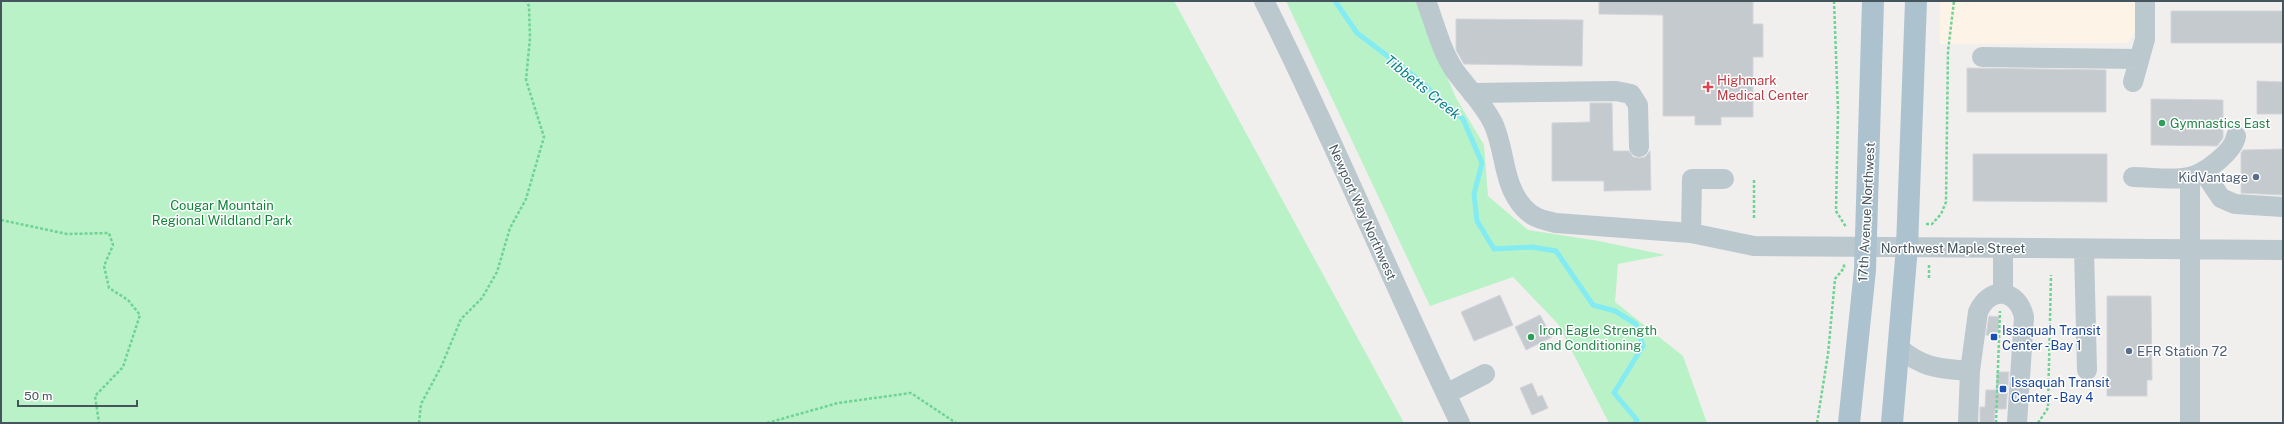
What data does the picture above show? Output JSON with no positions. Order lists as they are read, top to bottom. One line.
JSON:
{"streets":{"main road":["17th Avenue Northwest"],"street":["Newport Way Northwest","Northwest Maple Street"]},"crossings":[["17th Avenue Northwest","Northwest Maple Street"]],"water":["Tibbetts Creek"],"parks":["Cougar Mountain Regional Wildland Park"],"places":{"health":["Highmark Medical Center"],"other":["Gymnastics East","KidVantage","Iron Eagle Strength and Conditioning","EFR Station 72"],"transit":["Issaquah Transit Center - Bay 1","Issaquah Transit Center - Bay 4"]},"scale_bar":"50 m"}
